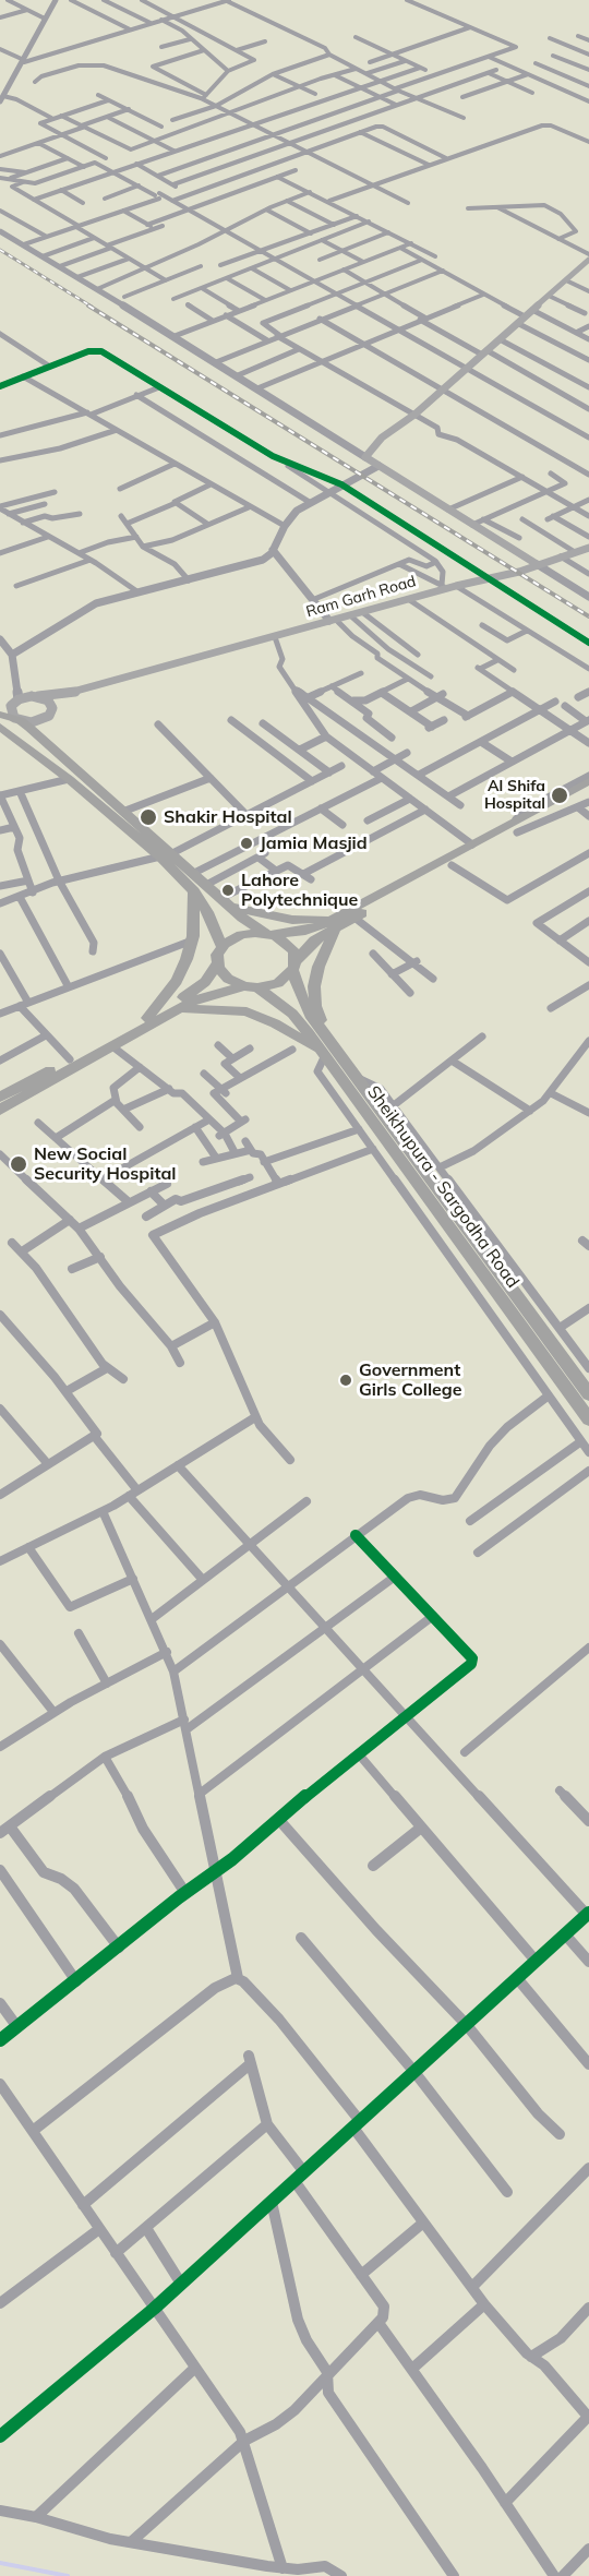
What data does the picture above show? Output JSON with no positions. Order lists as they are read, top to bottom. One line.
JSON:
{"streets":{"highway":["Sheikhupura - Sargodha Road"],"main road":["Ram Garh Road"]},"places":["Al Shifa Hospital","Shakir Hospital","Jamia Masjid","Lahore Polytechnique","New Social Security Hospital","Government Girls College"]}
